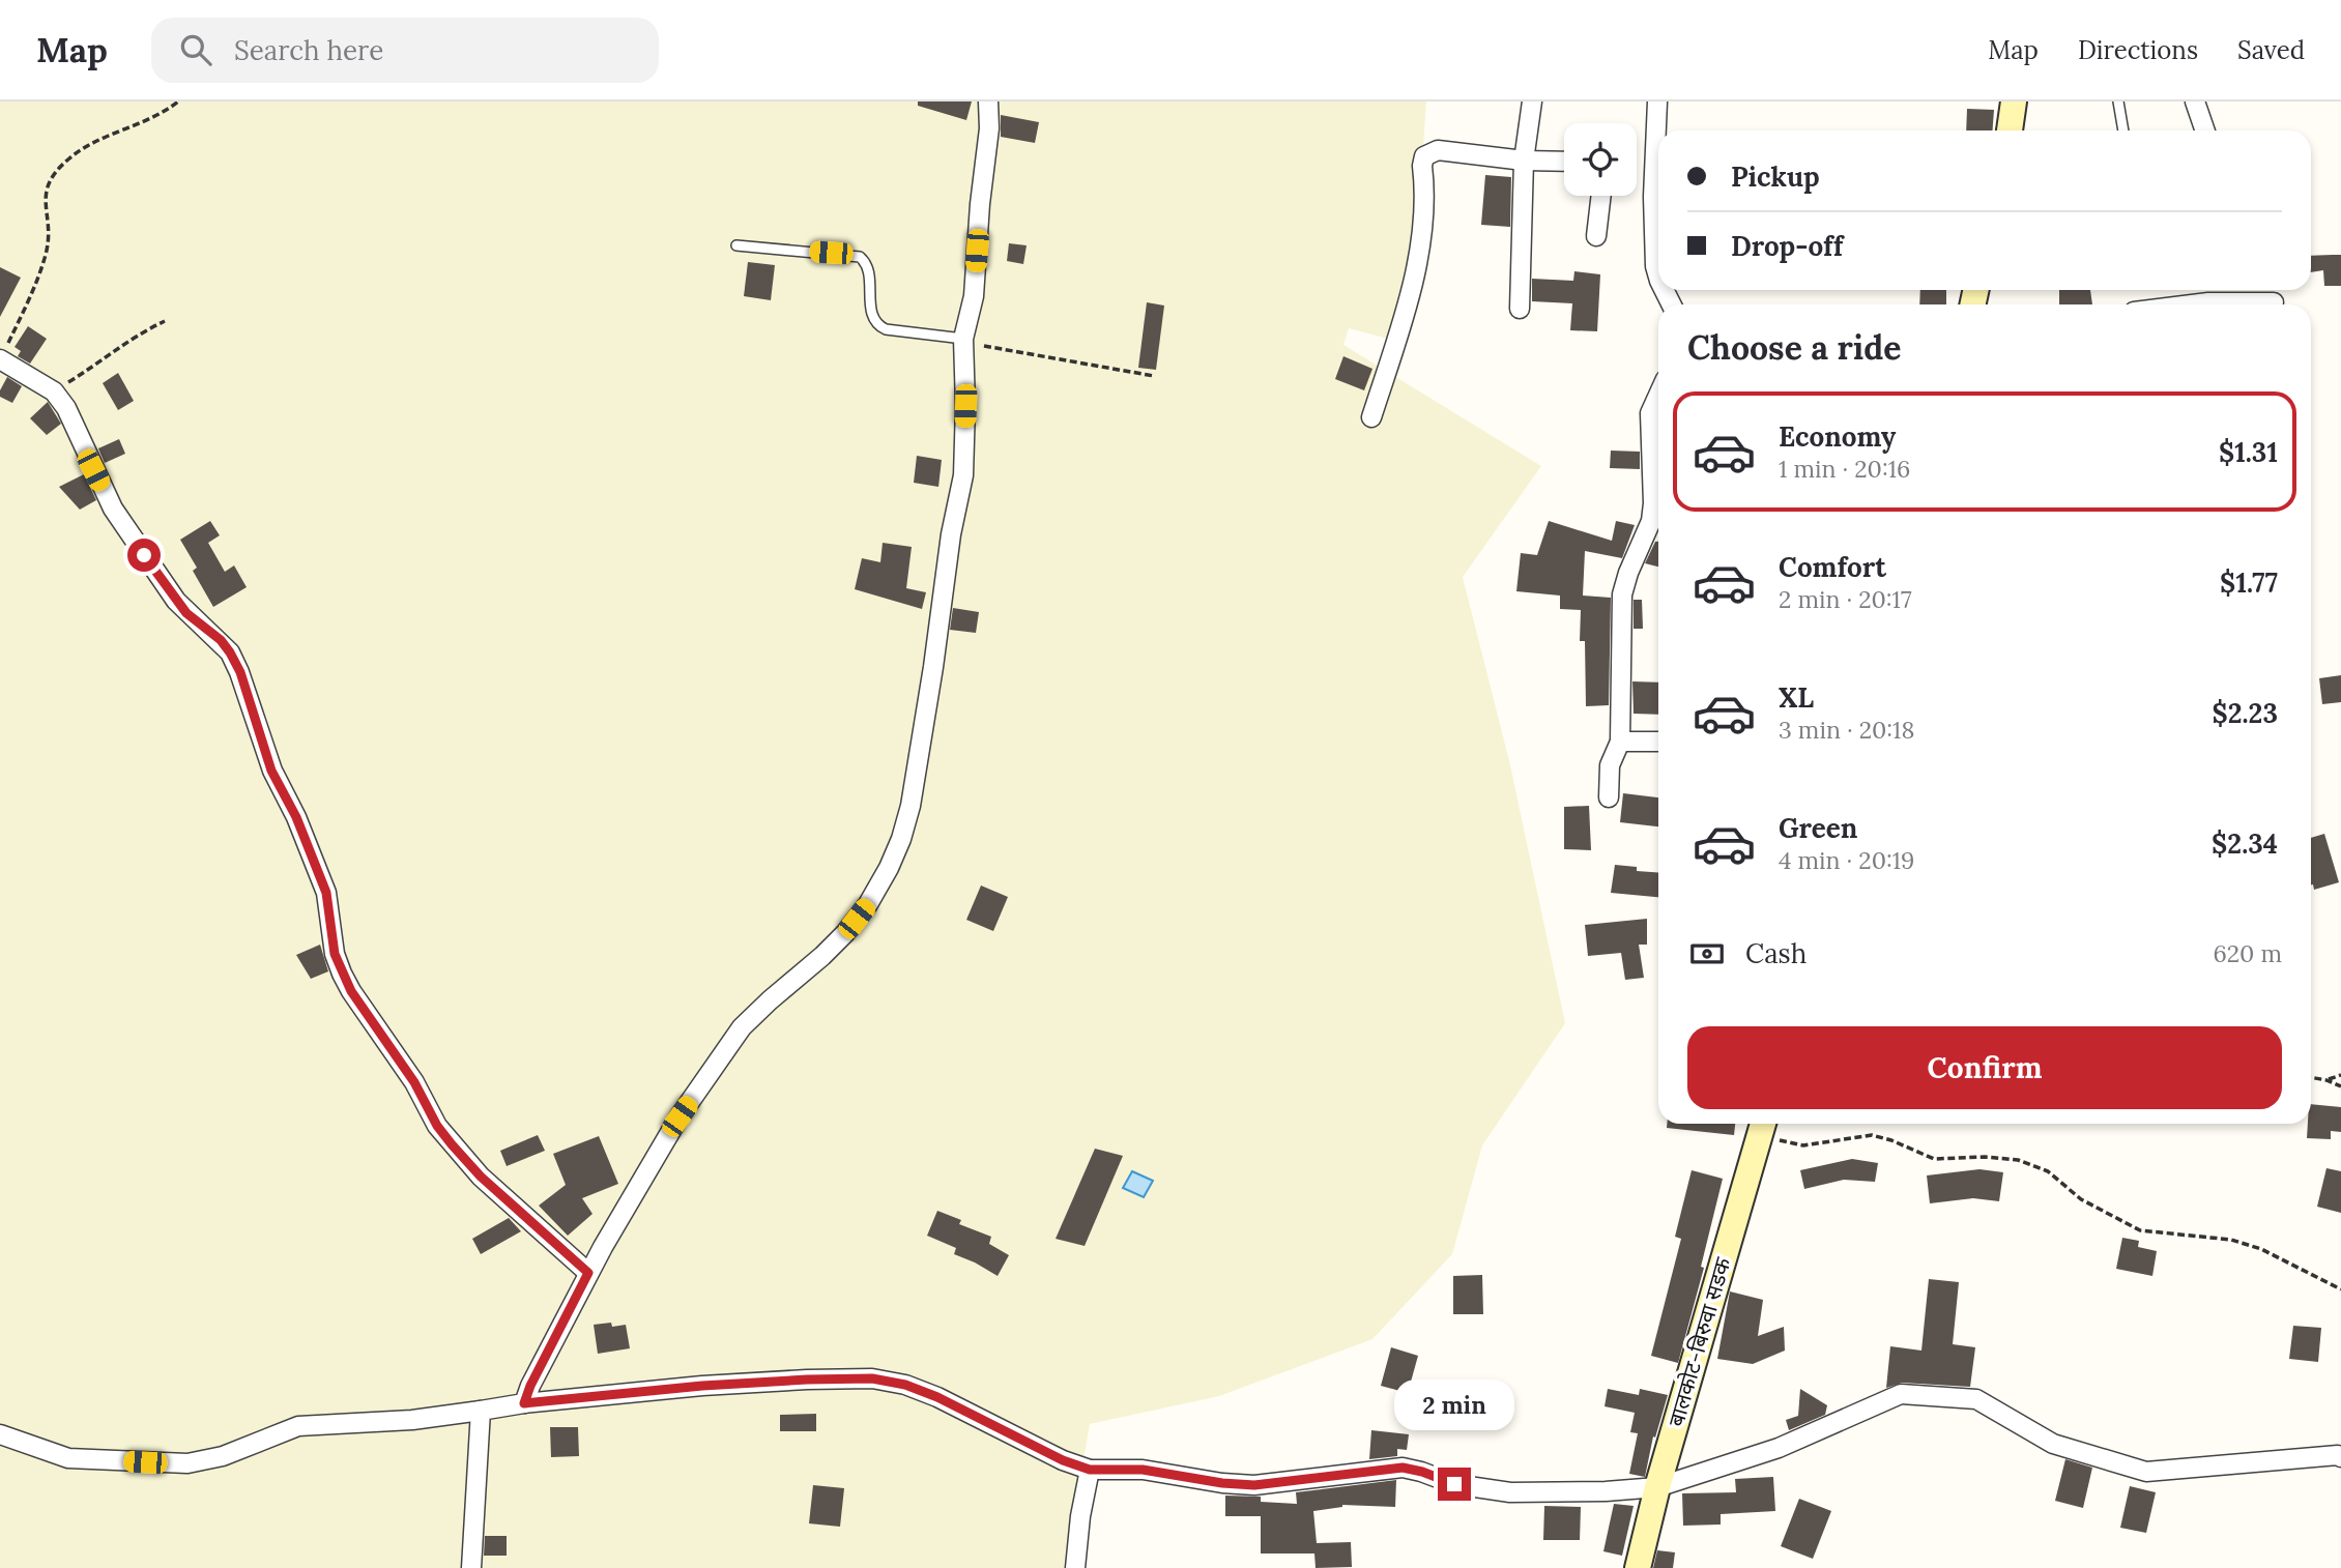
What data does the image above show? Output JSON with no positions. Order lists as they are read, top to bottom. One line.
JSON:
{"streets":{"main road":["बालकोट-बिरुवा सडक"]},"page":{"header":"Map","search":"Search here","nav":["Map","Directions","Saved"],"banner":["Pickup","Drop-off"],"heading":"Choose a ride","list":[{"name":"Economy","note":"1 min · 20:16","value":"$1.31"},{"name":"Comfort","note":"2 min · 20:17","value":"$1.77"},{"name":"XL","note":"3 min · 20:18","value":"$2.23"},{"name":"Green","note":"4 min · 20:19","value":"$2.34"}],"pay":["Cash","620 m"],"buttons":"Confirm","bubble":"2 min"}}
